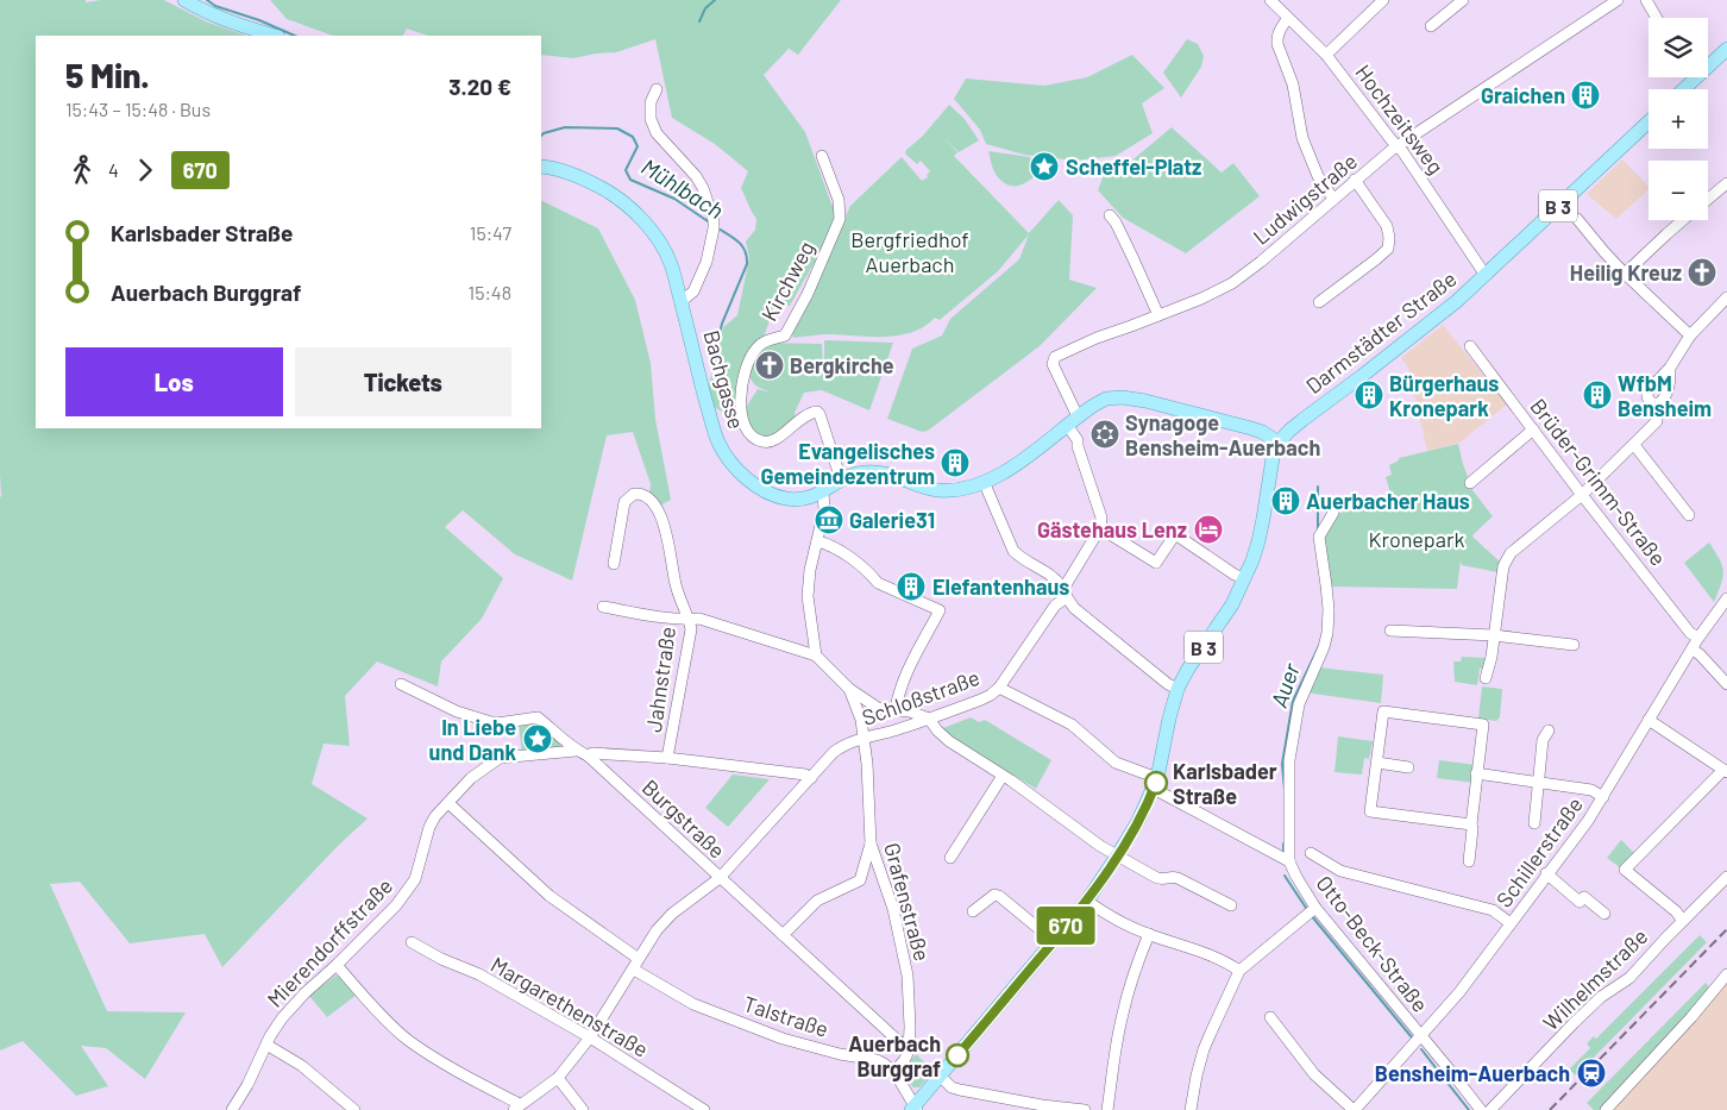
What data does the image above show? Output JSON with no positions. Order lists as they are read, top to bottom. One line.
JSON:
{"streets":{"main road":["B 3","Darmstädter Straße","Bachgasse"],"street":["Hochzeitsweg","Ludwigstraße","Kirchweg","Brüder-Grimm-Straße","Jahnstraße","Schloßstraße","Burgstraße","Schillerstraße","Grafenstraße","Mierendorffstraße","Otto-Beck-Straße","Wilhelmstraße","Margarethenstraße","Talstraße"]},"crossings":[["Hochzeitsweg","Ludwigstraße"],["Hochzeitsweg","Darmstädter Straße"],["Ludwigstraße","Bachgasse"],["Ludwigstraße","Schloßstraße"],["B 3","Darmstädter Straße"],["B 3","Bachgasse"],["Kirchweg","Bachgasse"],["Darmstädter Straße","Bachgasse"],["Brüder-Grimm-Straße","Schillerstraße"],["Schloßstraße","Burgstraße"],["Schloßstraße","Grafenstraße"],["Schloßstraße","Margarethenstraße"],["Schloßstraße","Talstraße"],["Burgstraße","Grafenstraße"],["Burgstraße","Mierendorffstraße"],["Schillerstraße","Otto-Beck-Straße"]],"water":["Mühlbach","Auer"],"parks":["Bergfriedhof Auerbach","Kronepark"],"places":{"building":["Graichen","Bürgerhaus Kronepark","WfbM Bensheim","Evangelisches Gemeindezentrum","Auerbacher Haus","Elefantenhaus"],"place":["Scheffel-Platz","In Liebe und Dank"],"church":["Heilig Kreuz","Bergkirche"],"synagogue":["Synagoge Bensheim-Auerbach"],"museum":["Galerie31"],"hotel":["Gästehaus Lenz"],"other":["Karlsbader Straße","Auerbach Burggraf"],"station":["Bensheim-Auerbach"]},"lines":["bus line 670"],"page":{"on_map":"670","map_buttons":["+","−"],"heading":["5 Min.","15:43 – 15:48 · Bus","3.20 €"],"legs":["4","670"],"list":[{"name":"Karlsbader Straße","value":"15:47"},{"name":"Auerbach Burggraf","value":"15:48"}],"buttons":["Los","Tickets"]}}
